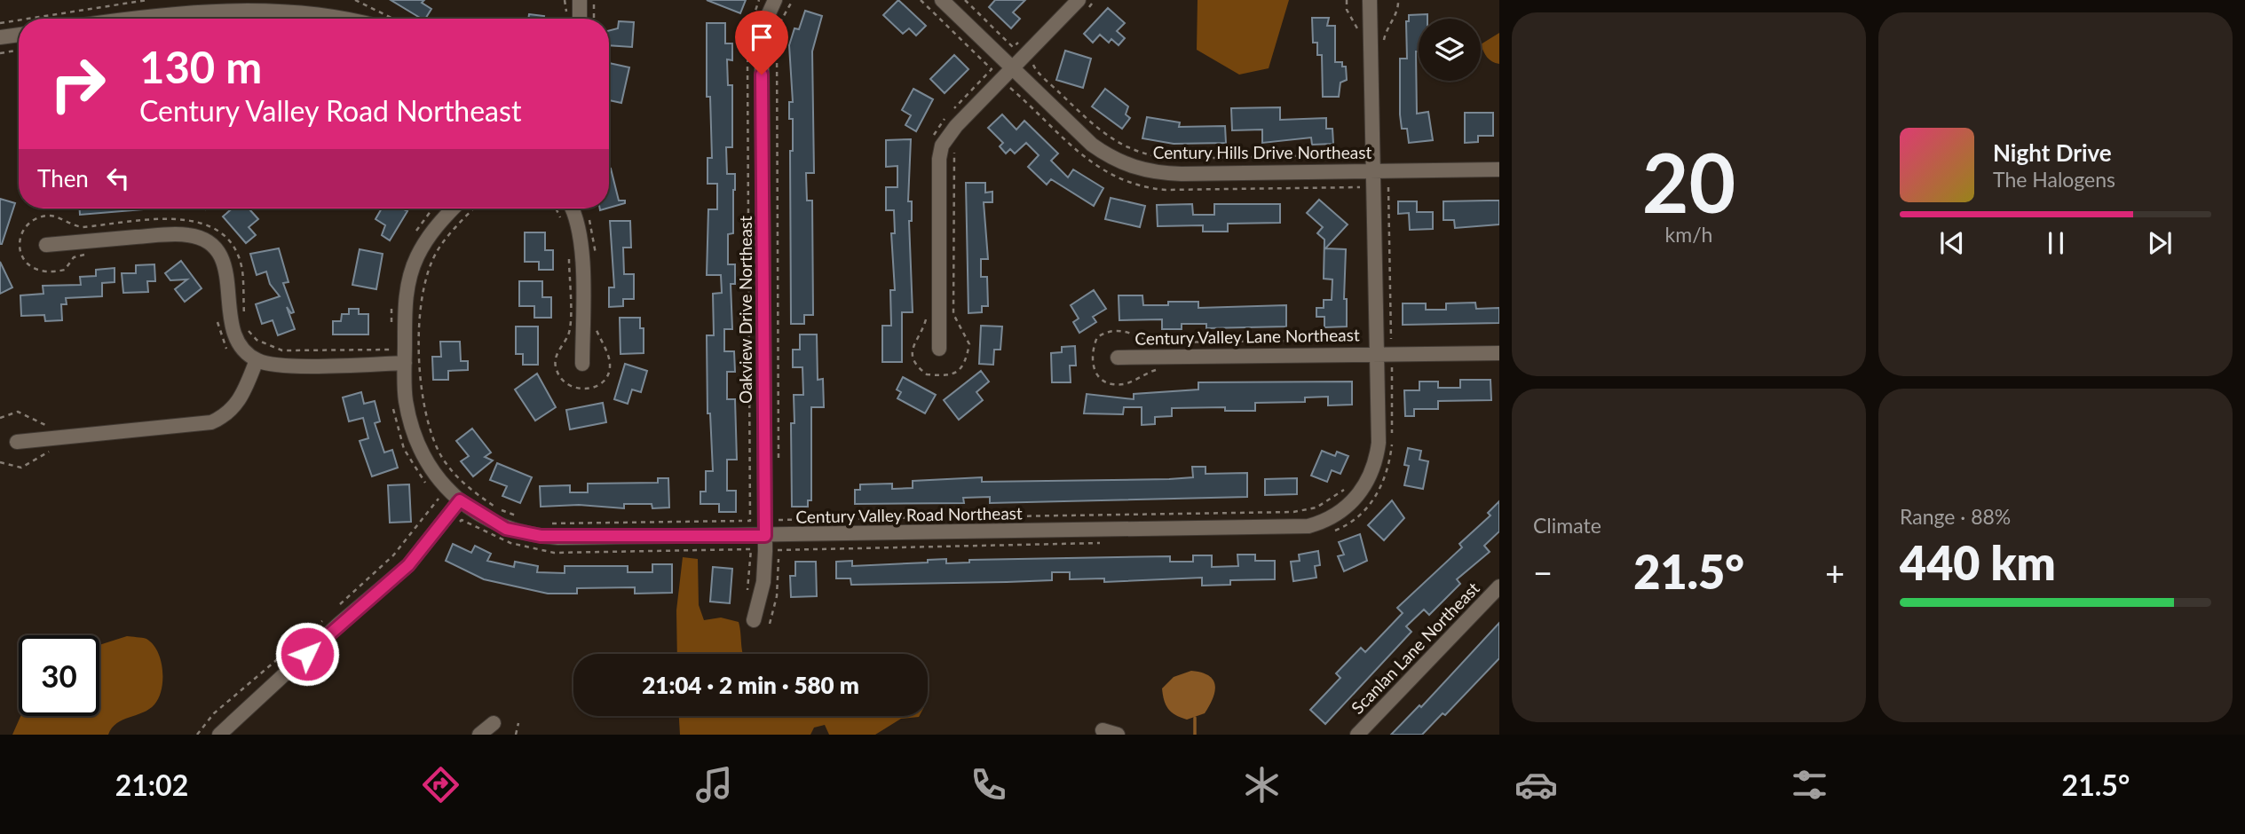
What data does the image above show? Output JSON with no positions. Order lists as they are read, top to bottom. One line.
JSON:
{"streets":{"street":["Century Hills Drive Northeast","Oakview Drive Northeast","Century Valley Lane Northeast","Century Valley Road Northeast","Scanlan Lane Northeast"]},"crossings":[["Century Hills Drive Northeast","Century Valley Road Northeast"],["Oakview Drive Northeast","Century Valley Road Northeast"],["Century Valley Lane Northeast","Century Valley Road Northeast"]],"page":{"tile":[["20","km/h"],"Climate",["Range · 88%","440 km"]],"turn":["130 m","Century Valley Road Northeast"],"song":["Night Drive","The Halogens"],"then":"Then","heat":["−","21.5°","+"],"limit":"30","trip":"21:04 · 2 min · 580 m","tabs":["21:02","21.5°"]}}
